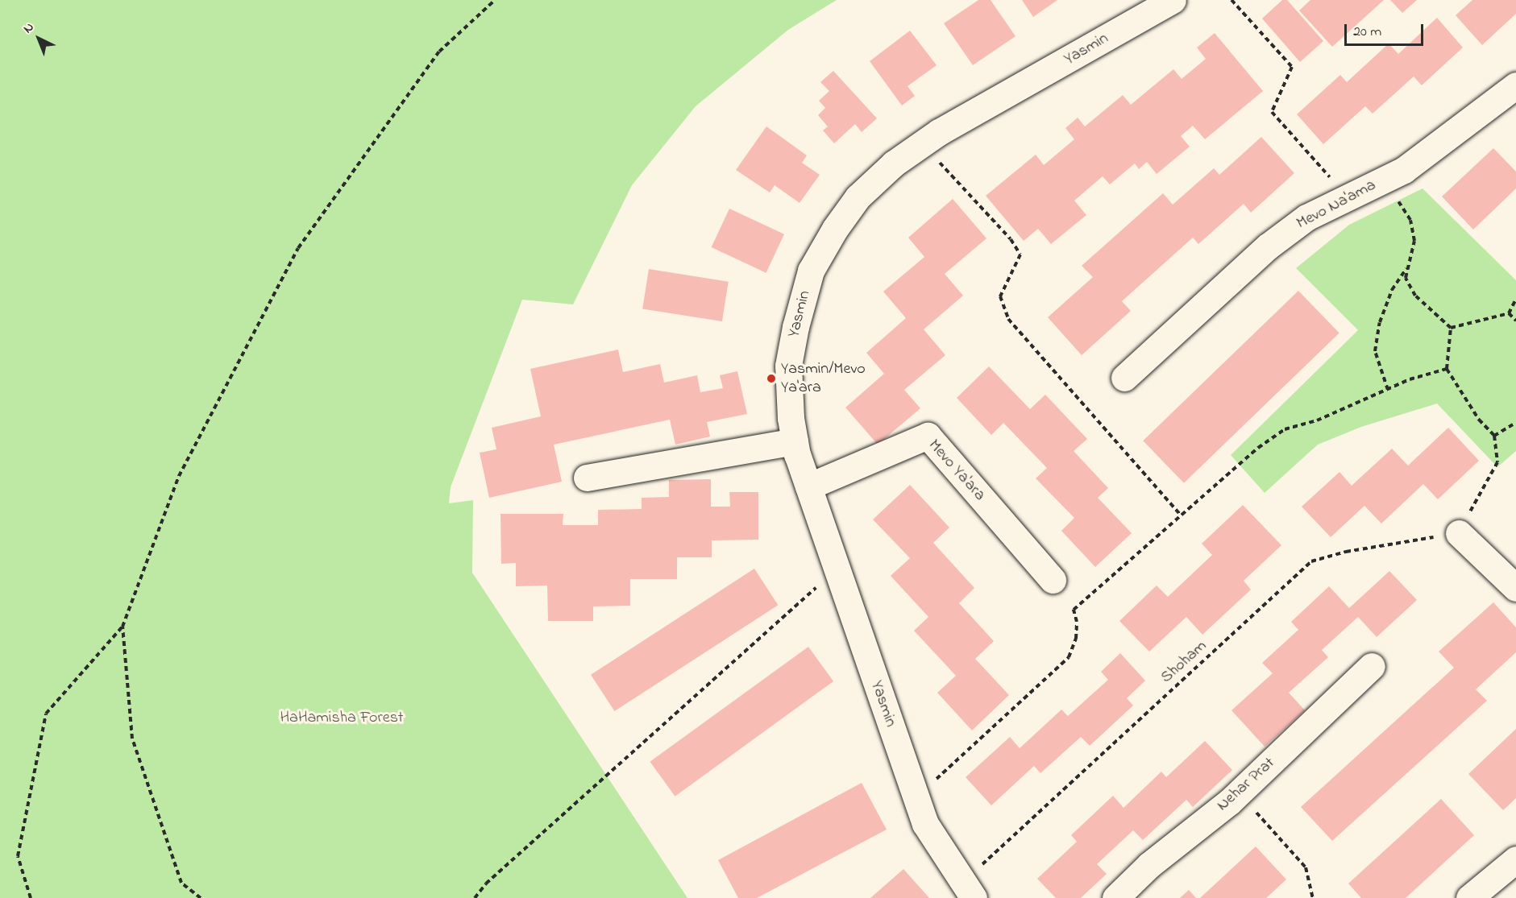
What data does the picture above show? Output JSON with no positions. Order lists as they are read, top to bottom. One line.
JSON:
{"streets":{"street":["Yasmin","Mevo Na'ama","Mevo Ya'ara","Nehar Prat"],"path":["Shoham"]},"crossings":[["Yasmin","Mevo Ya'ara"],["Yasmin","Shoham"]],"parks":["HaHamisha Forest"],"places":["Yasmin/Mevo Ya'ara"],"scale_bar":"20 m","north":"top left"}
